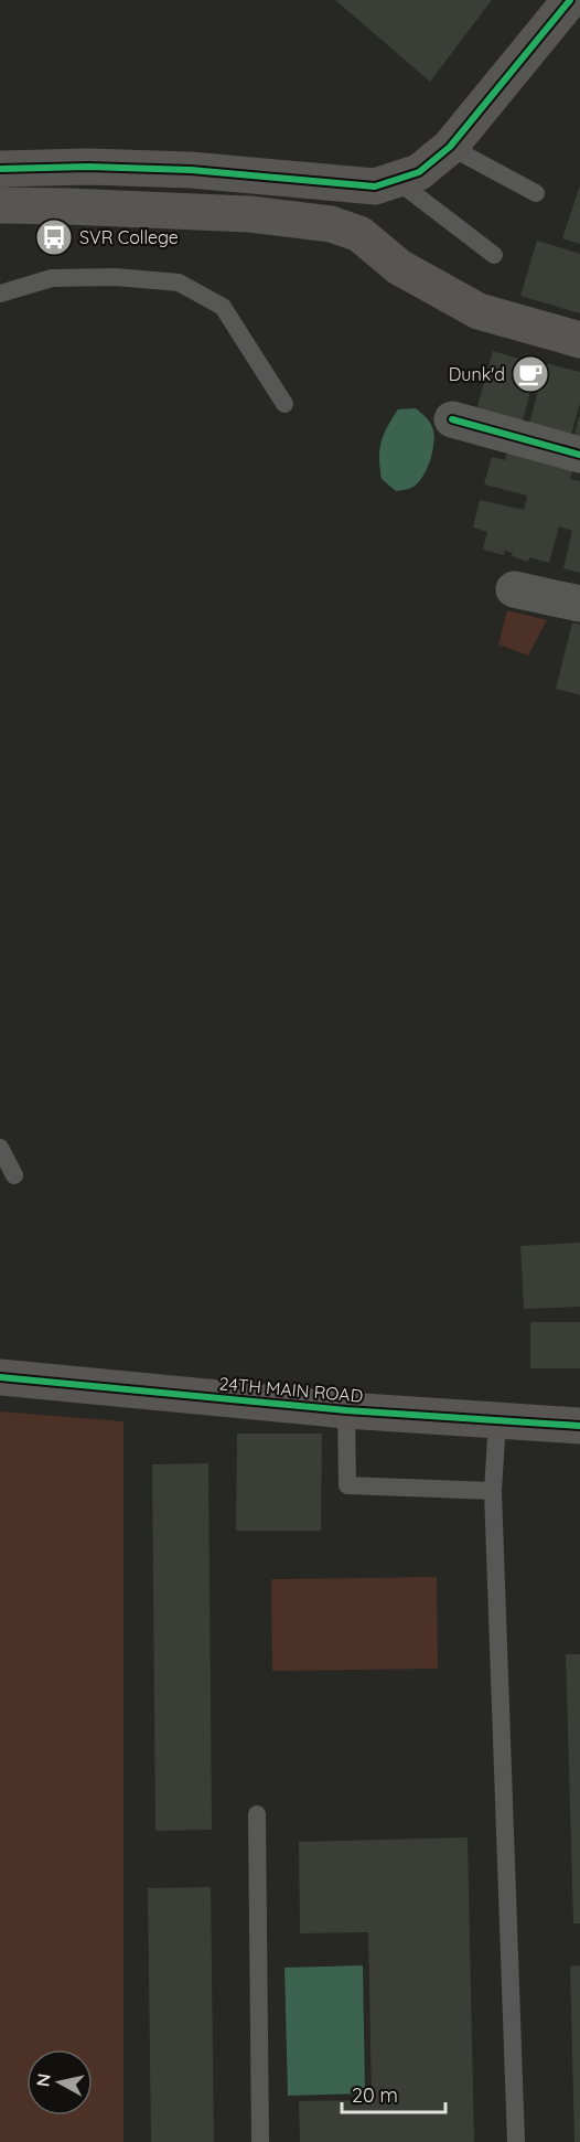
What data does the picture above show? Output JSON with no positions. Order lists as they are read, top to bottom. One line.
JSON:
{"streets":{"street":["24TH MAIN ROAD"]},"places":{"bus stop":["SVR College"],"cafe":["Dunk'd"]},"scale_bar":"20 m","north":"left"}
